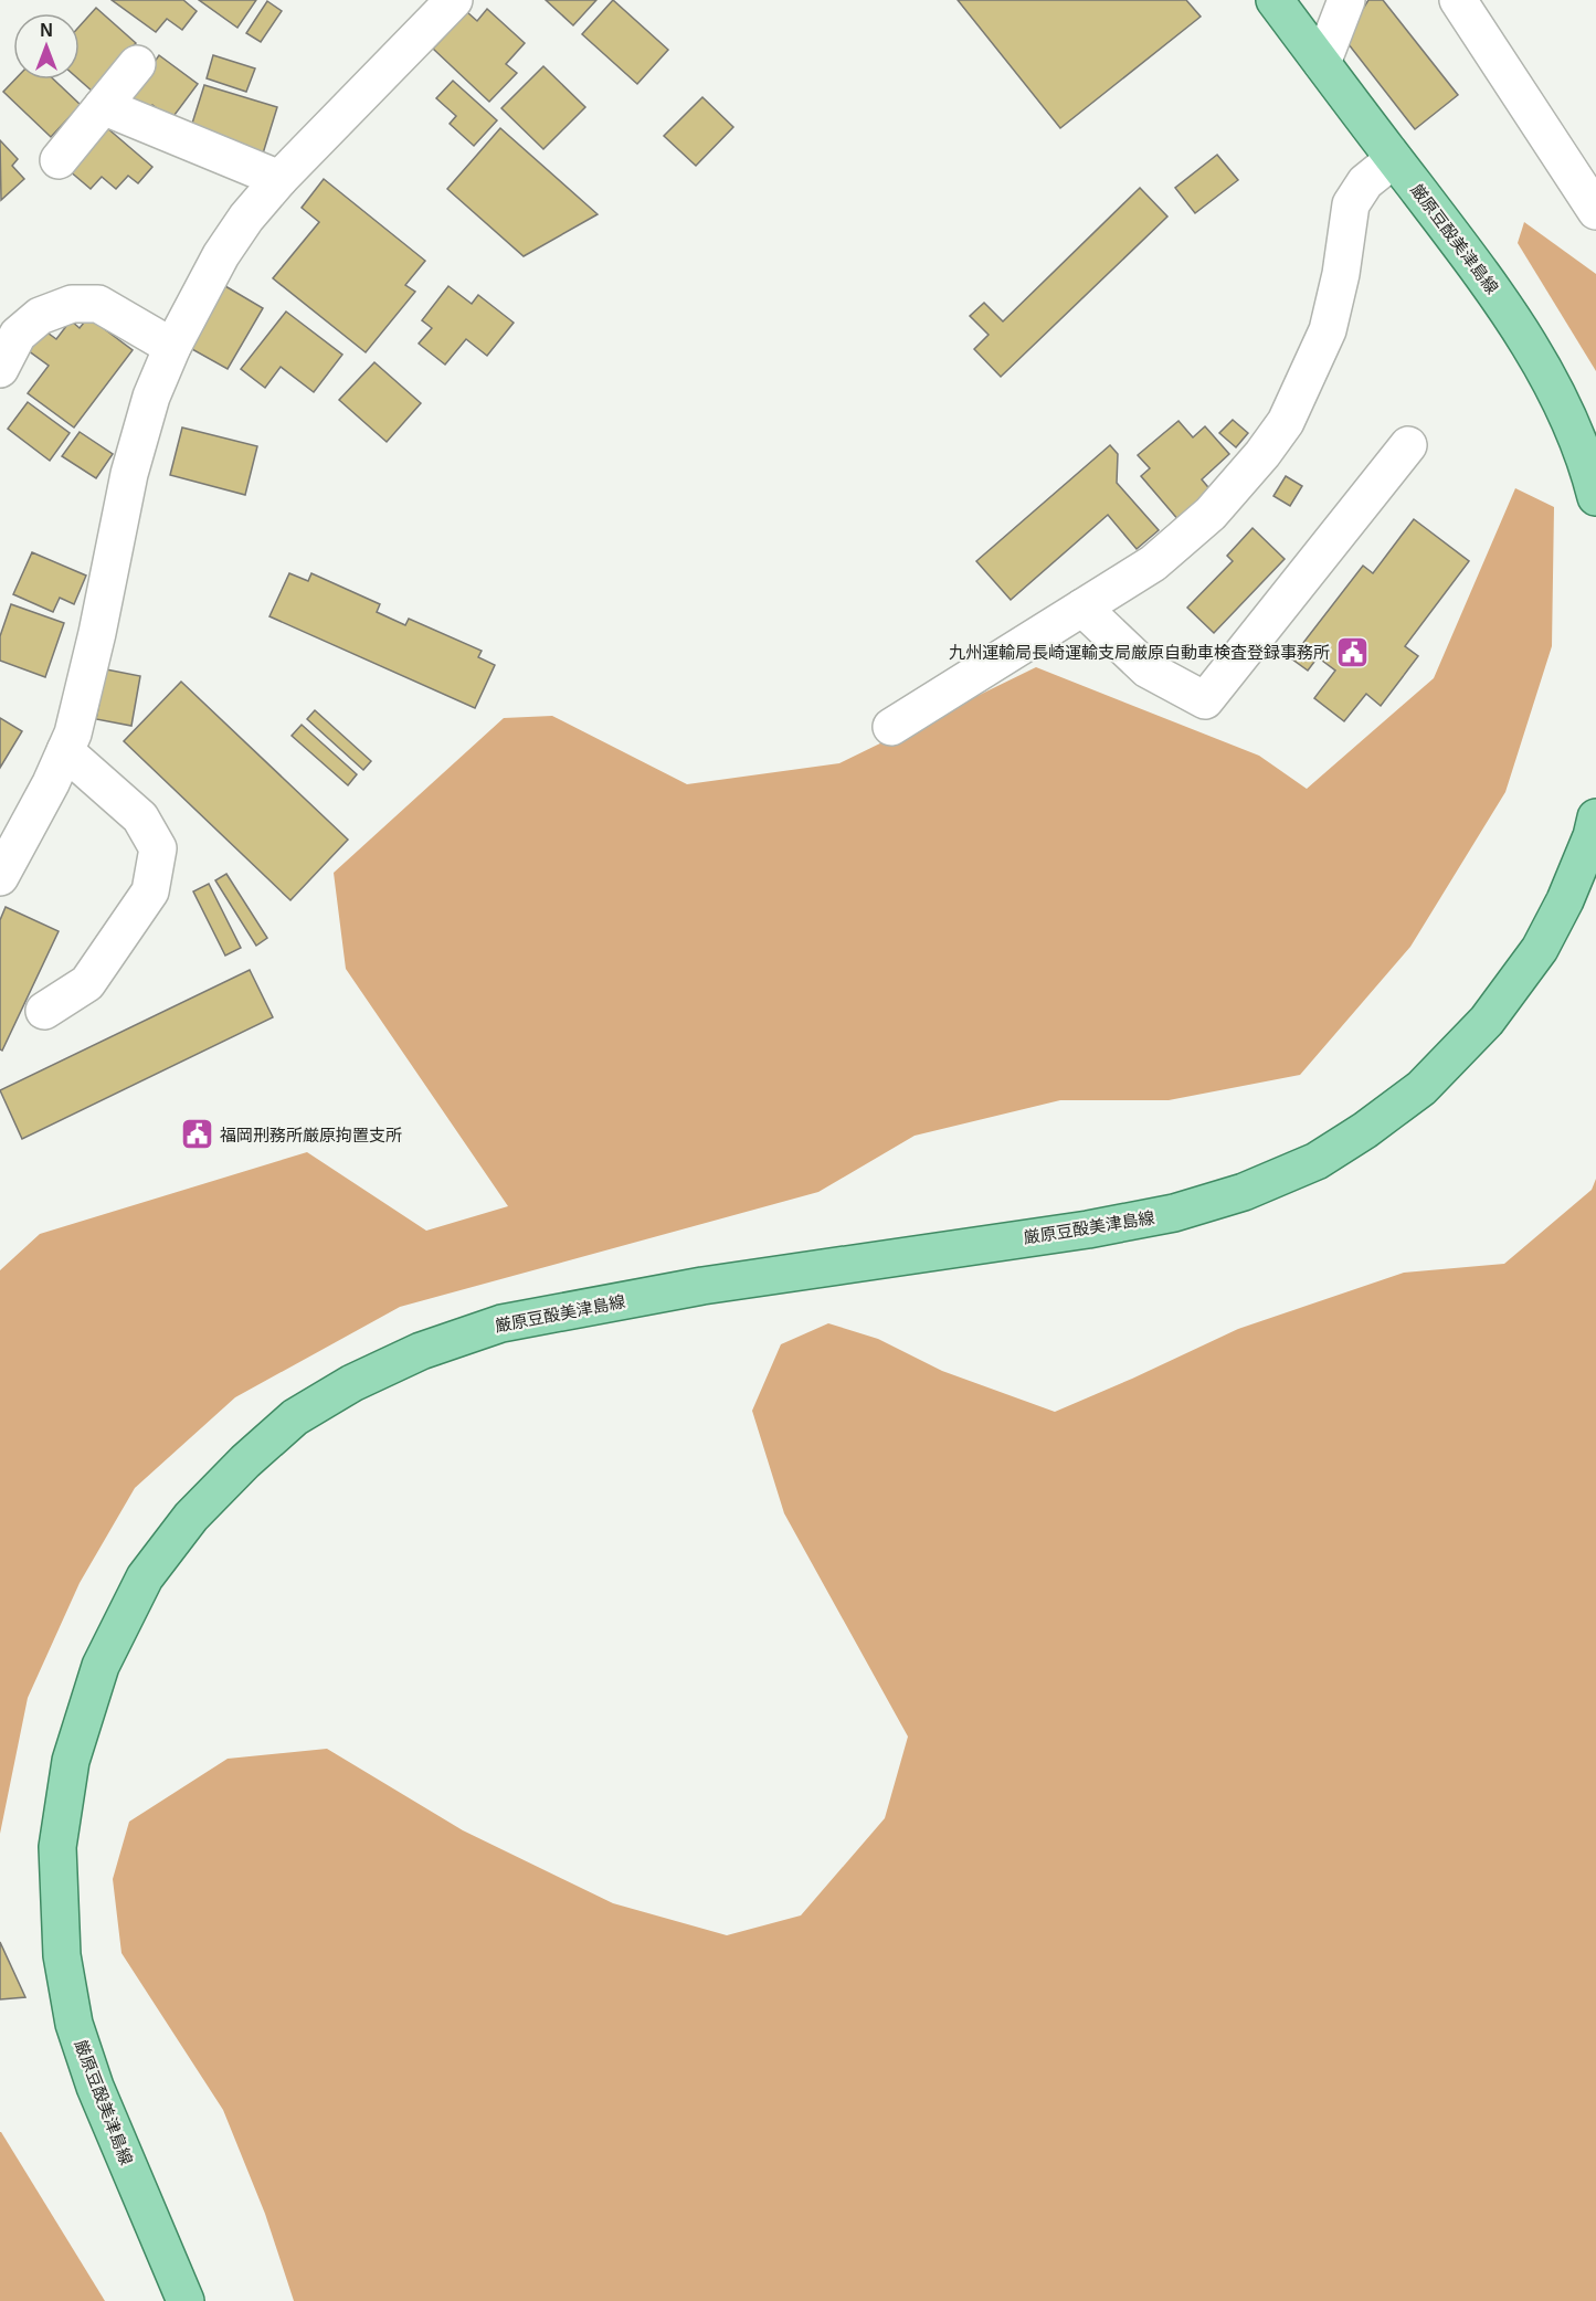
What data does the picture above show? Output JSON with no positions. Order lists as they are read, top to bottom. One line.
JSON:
{"streets":{"main road":["厳原豆酘美津島線"]},"places":{"public building":["九州運輸局長崎運輸支局厳原自動車検査登録事務所","福岡刑務所厳原拘置支所"]},"north":"top"}
